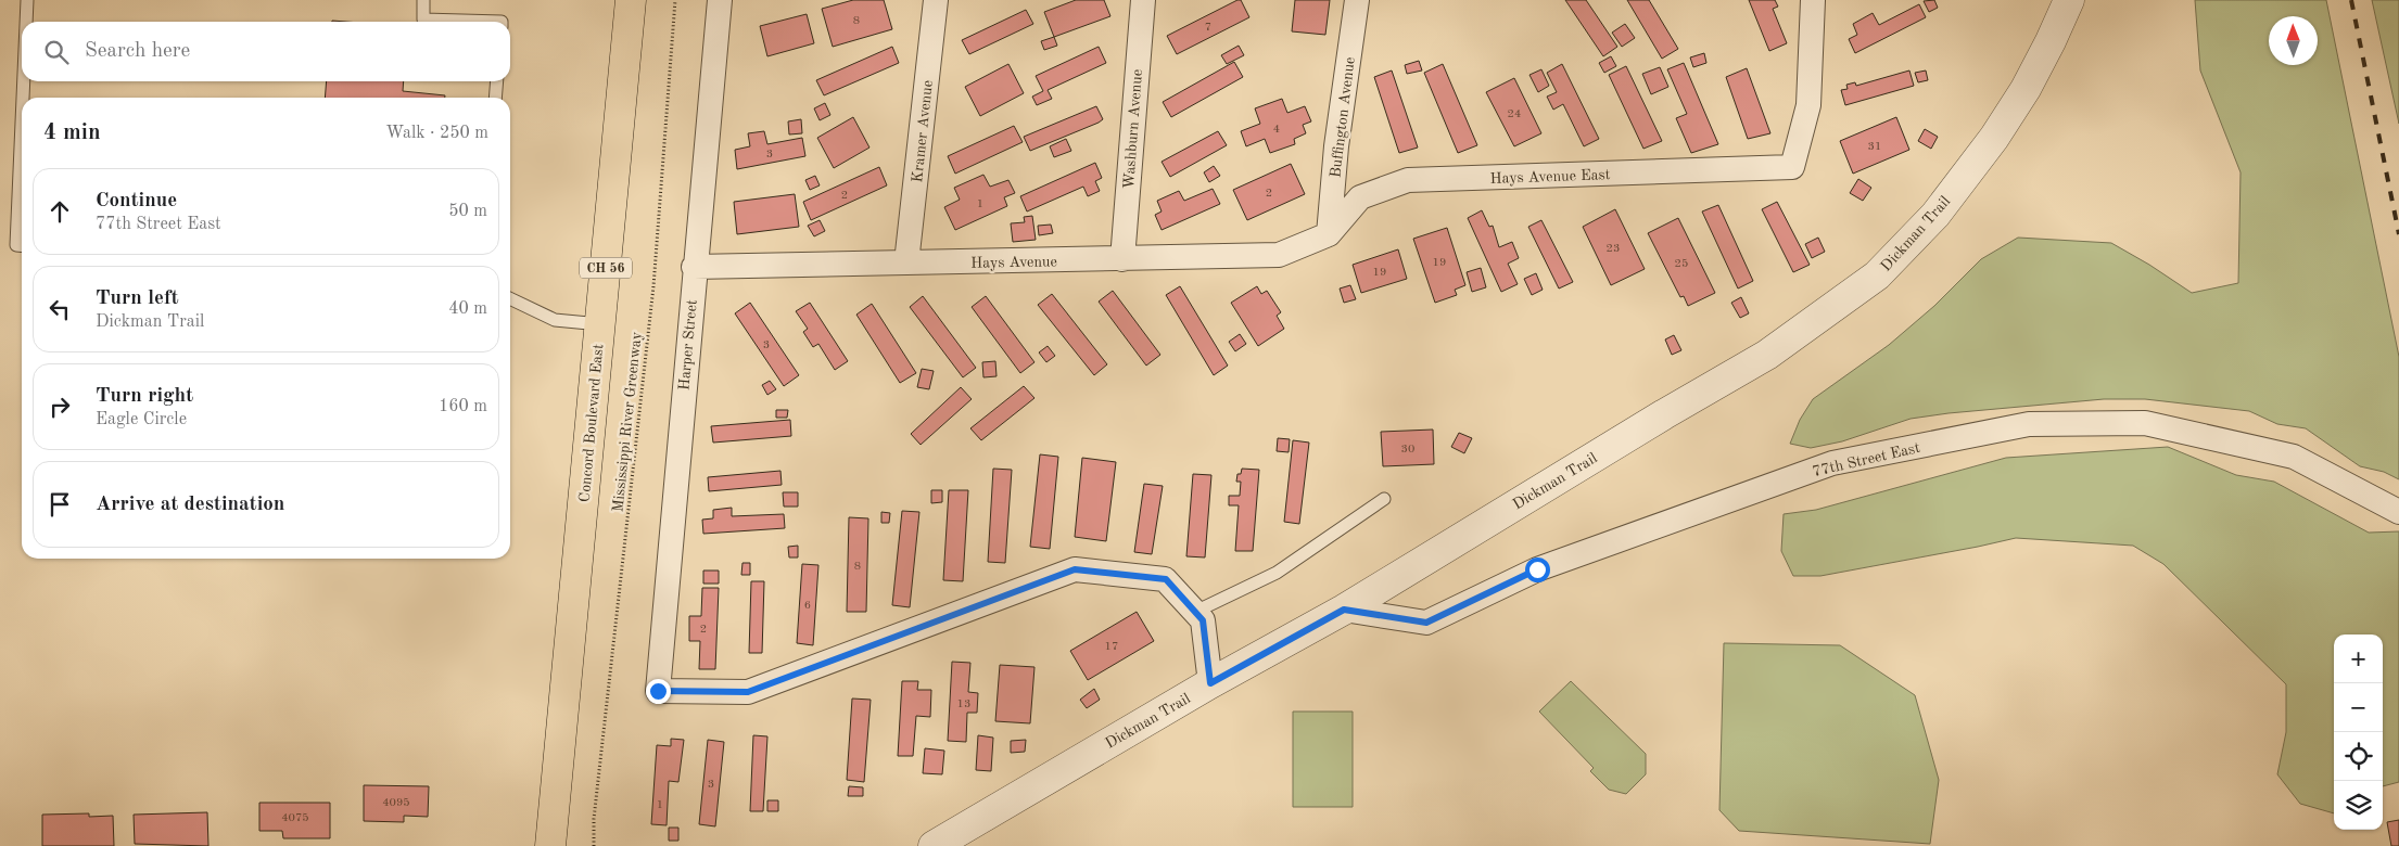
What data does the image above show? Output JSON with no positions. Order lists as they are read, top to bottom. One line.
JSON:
{"streets":{"main road":["CH 56","Concord Boulevard East"],"street":["Buffington Avenue","Washburn Avenue","Kramer Avenue","Hays Avenue East","Dickman Trail","Hays Avenue","Harper Street","77th Street East"],"path":["Mississippi River Greenway"]},"crossings":[["Buffington Avenue","Hays Avenue East"],["Buffington Avenue","Hays Avenue"],["Washburn Avenue","Hays Avenue"],["Kramer Avenue","Hays Avenue"],["Hays Avenue East","Hays Avenue"],["Dickman Trail","77th Street East"],["Hays Avenue","Harper Street"]],"house_numbers":["8","7","24","4","31","3","2","2","1","23","19","25","19","3","30","8","6","2","17","13","3","4095","1","4075"],"north":"top","page":{"search":"Search here","heading":["4 min","Walk · 250 m"],"list":[["Continue","77th Street East","50 m"],["Turn left","Dickman Trail","40 m"],["Turn right","Eagle Circle","160 m"],"Arrive at destination"],"map_buttons":["+","−"]}}
